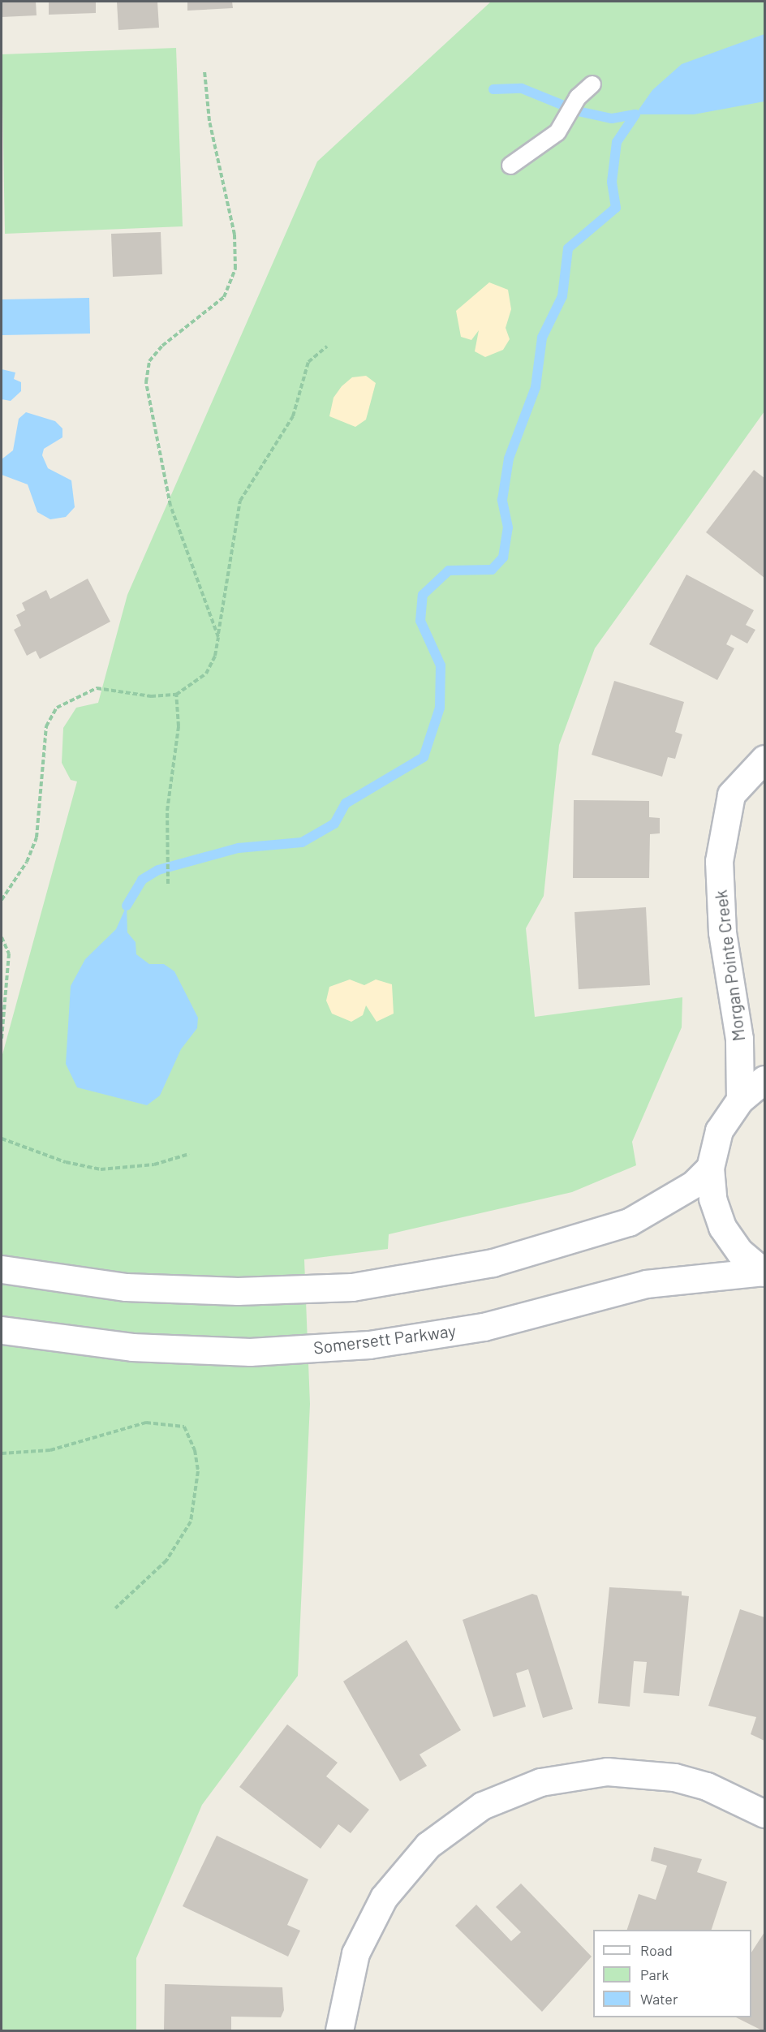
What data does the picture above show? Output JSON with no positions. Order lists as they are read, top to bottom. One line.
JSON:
{"streets":{"main road":["Morgan Pointe Creek","Somersett Parkway"]},"legend":["Road","Park","Water"]}
